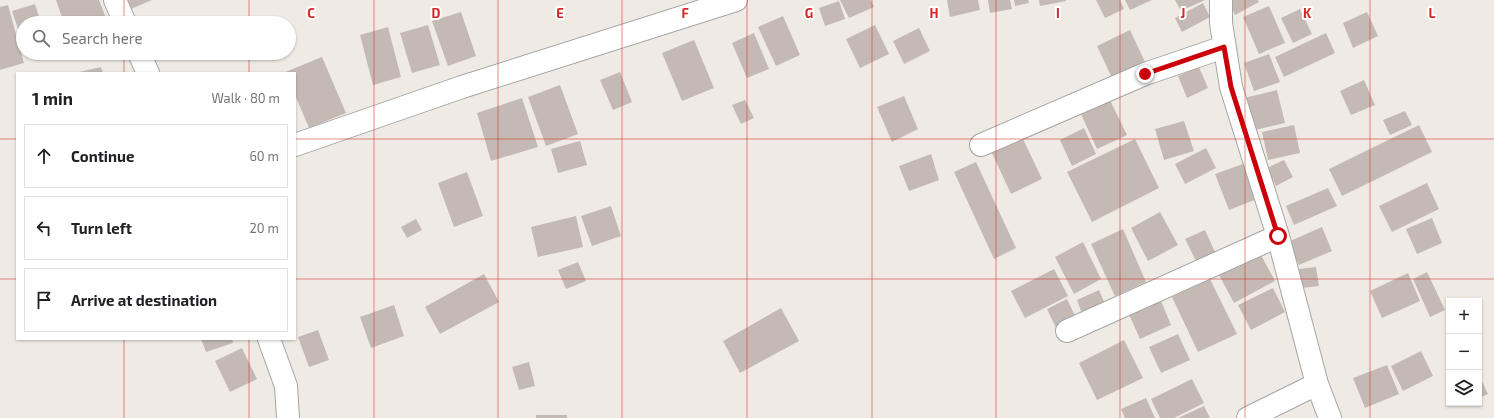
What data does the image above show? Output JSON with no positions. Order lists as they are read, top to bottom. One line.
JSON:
{"page":{"search":"Search here","heading":["1 min","Walk · 80 m"],"list":[["Continue","60 m"],["Turn left","20 m"],"Arrive at destination"],"map_buttons":["+","−"]},"grid":{"columns":["C","D","E","F","G","H","I","J","K","L"]}}
